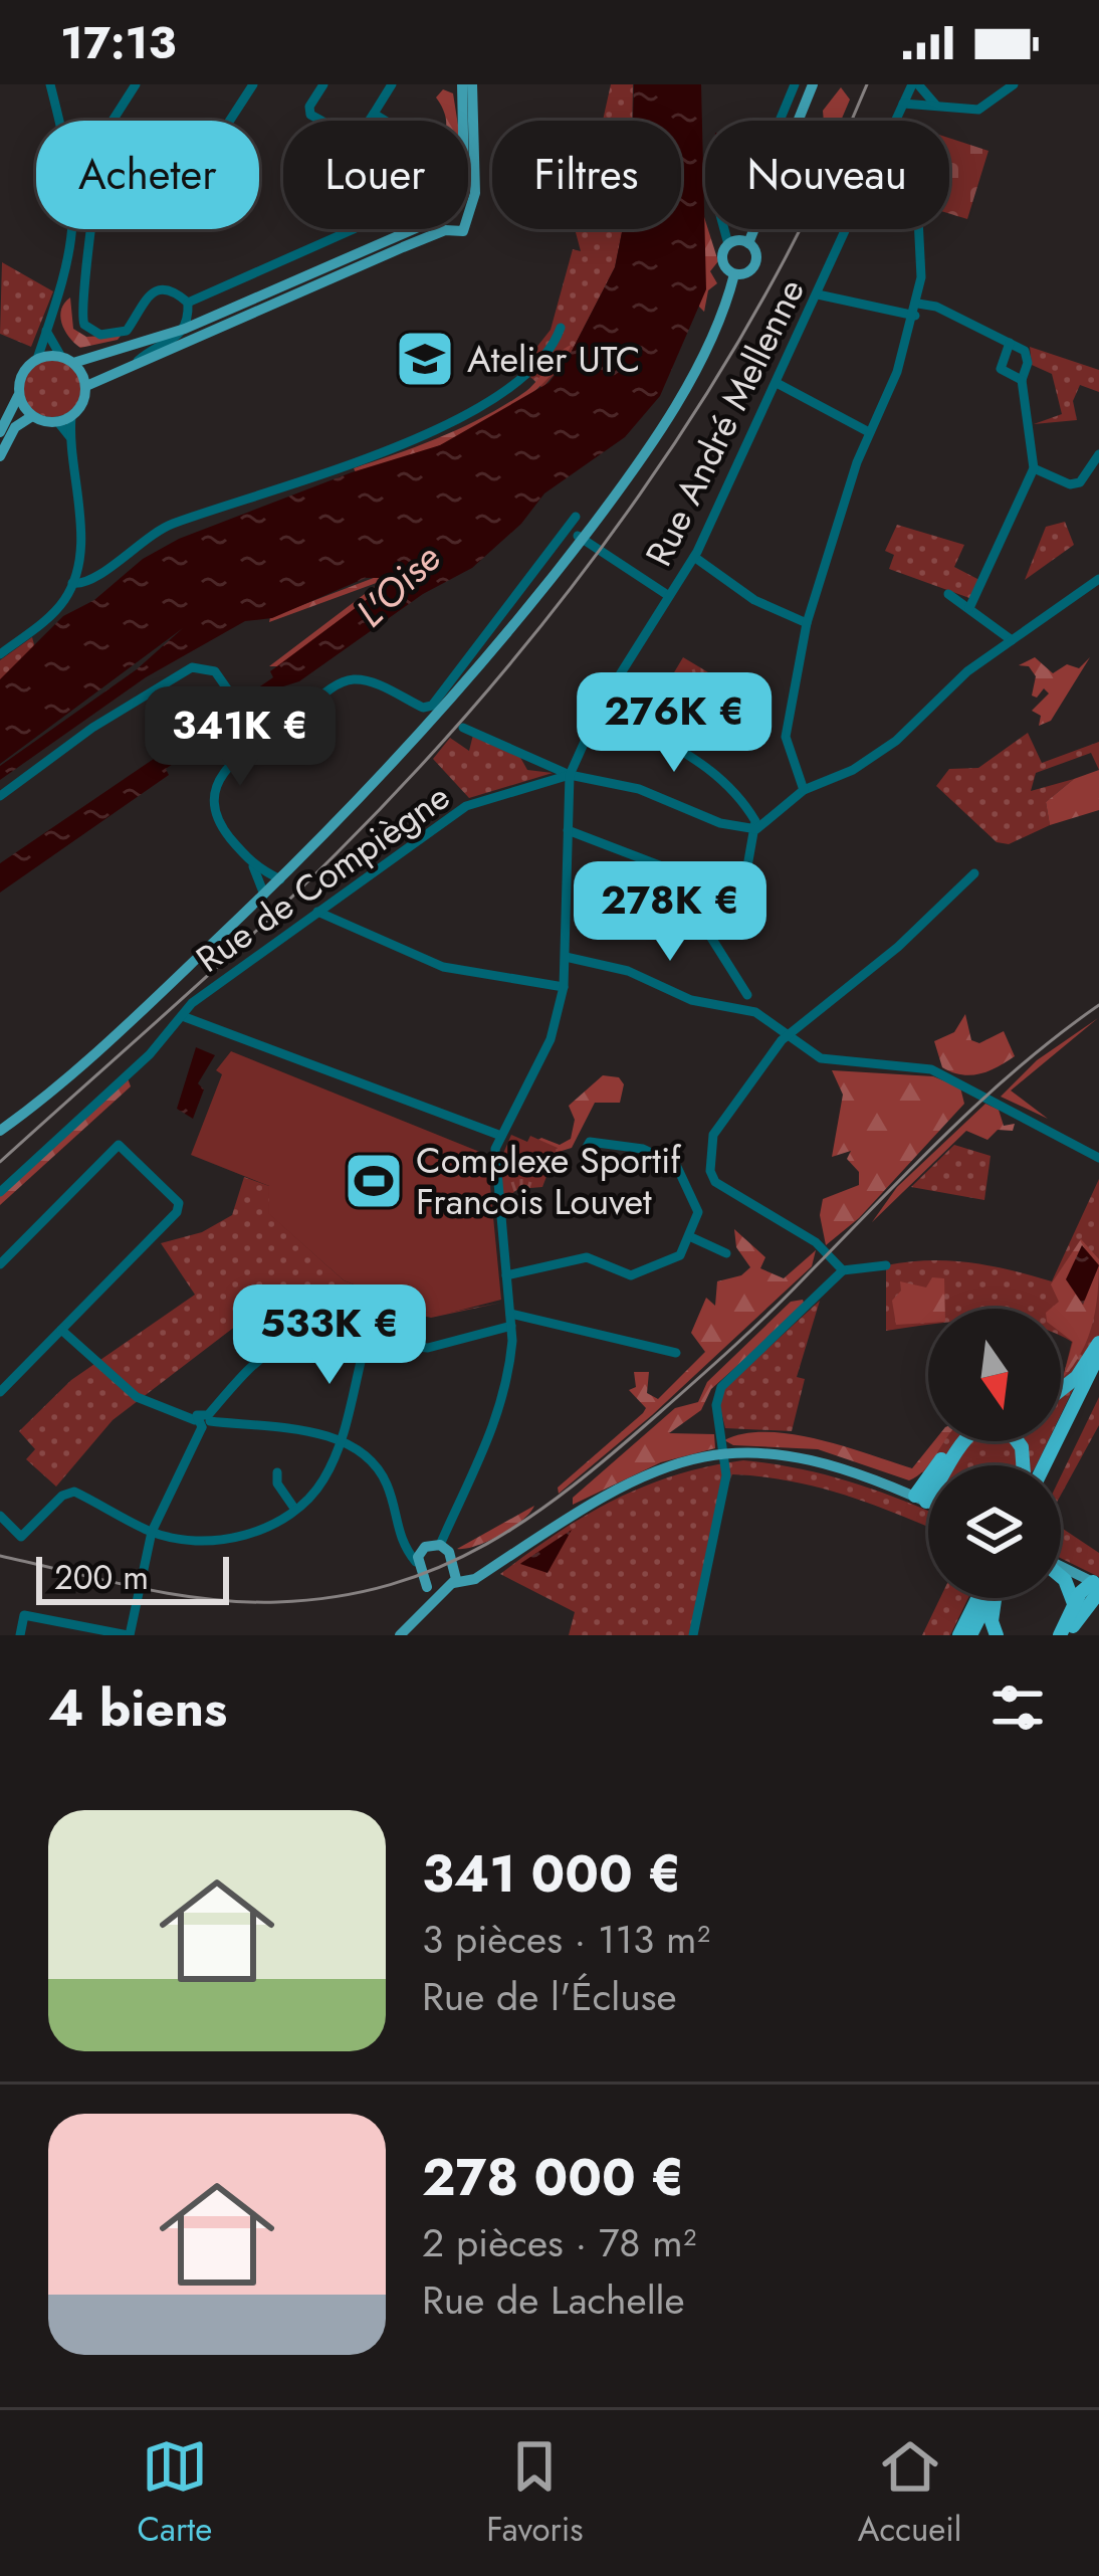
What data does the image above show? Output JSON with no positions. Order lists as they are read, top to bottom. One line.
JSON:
{"streets":{"street":["Rue André Mellenne","Rue de Compiègne"]},"crossings":[["Rue André Mellenne","Rue de Compiègne"]],"water":["L'Oise"],"places":{"school or university":["Atelier UTC"],"sports":["Complexe Sportif Francois Louvet"]},"scale_bar":"200 m","north":"bottom","page":{"status":"17:13","chip":["Acheter","Louer","Filtres","Nouveau"],"price":["276K €","341K €","278K €","533K €"],"scale":"200 m","heading":"4 biens","list":[{"name":"341 000 €","note":"3 pièces · 113 m² · Rue de l'Écluse"},{"name":"278 000 €","note":"2 pièces · 78 m² · Rue de Lachelle"}],"tabs":["Carte","Favoris","Accueil"]}}
